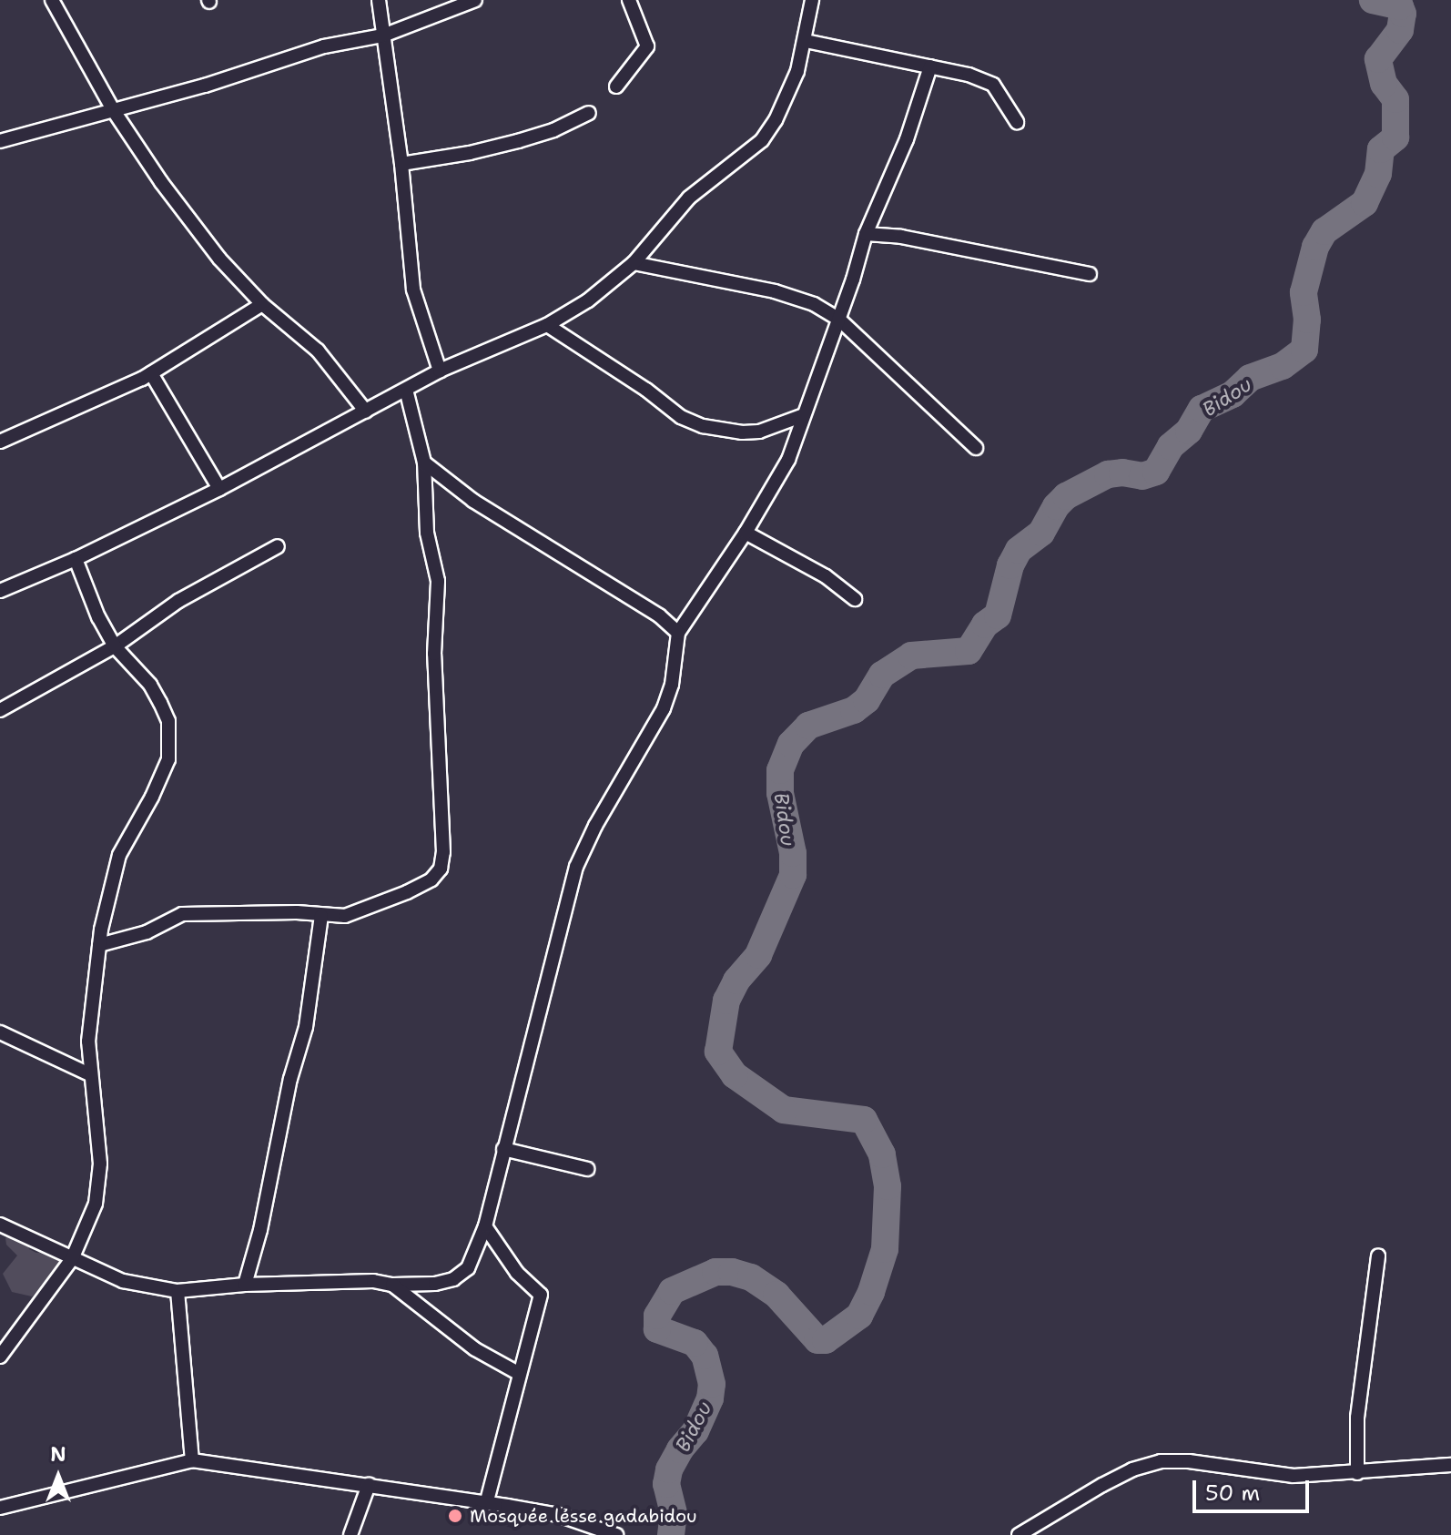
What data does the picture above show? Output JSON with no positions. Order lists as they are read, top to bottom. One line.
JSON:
{"water":["Bidou"],"places":["Mosquée lésse gadabidou"],"scale_bar":"50 m","north":"top"}
